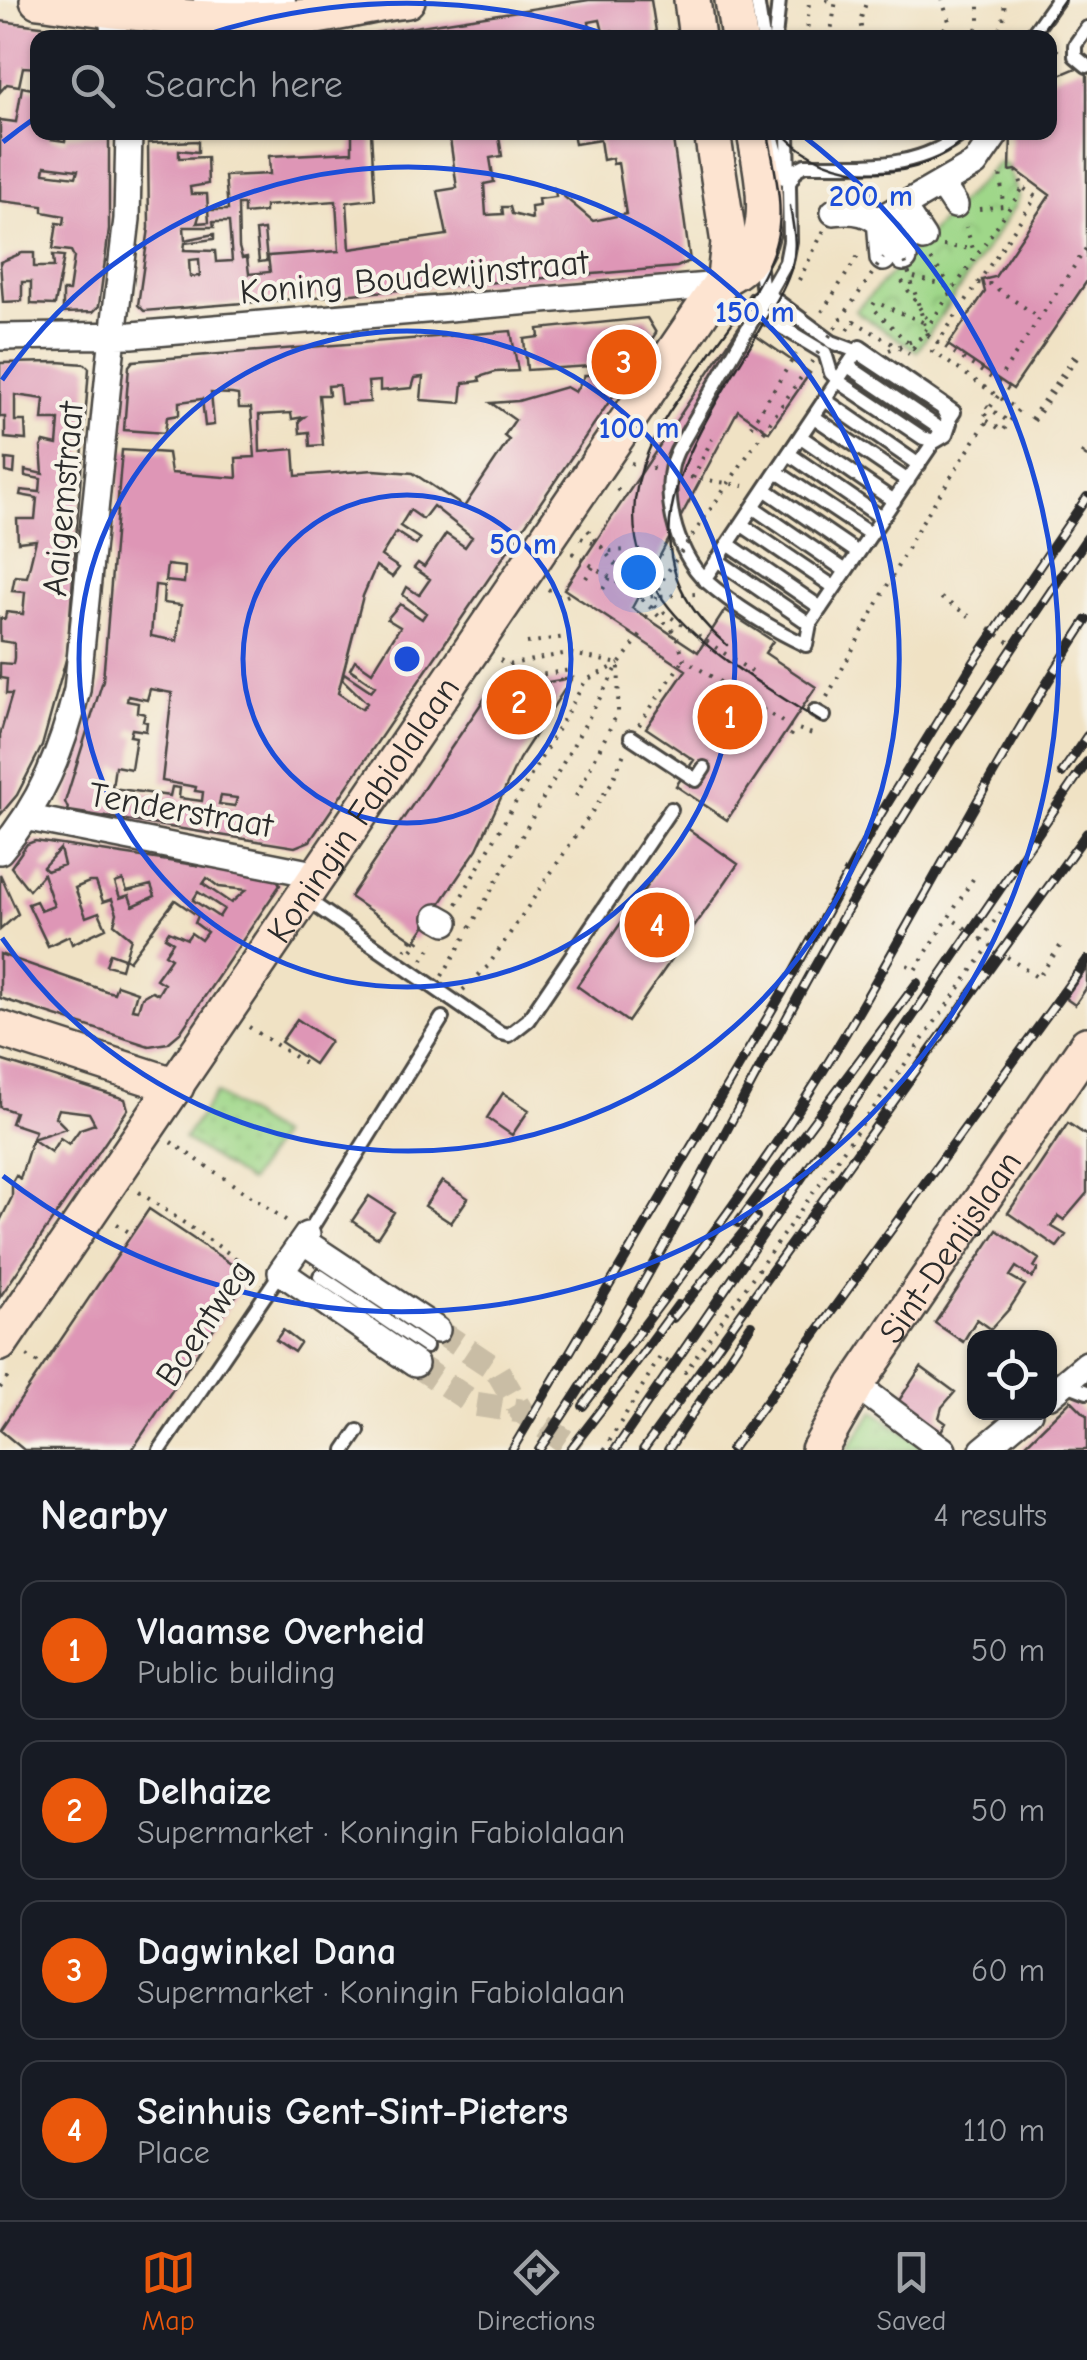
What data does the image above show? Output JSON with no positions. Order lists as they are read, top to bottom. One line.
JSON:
{"streets":{"street":["Koning Boudewijnstraat","Aaigemstraat","Tenderstraat","Koningin Fabiolalaan","Sint-Denijslaan","Boentweg"]},"crossings":[["Koning Boudewijnstraat","Aaigemstraat"],["Koning Boudewijnstraat","Koningin Fabiolalaan"],["Aaigemstraat","Tenderstraat"],["Tenderstraat","Koningin Fabiolalaan"]],"page":{"search":"Search here","pins":["3","2","1","4"],"heading":["Nearby","4 results"],"list":[{"mark":"1","name":"Vlaamse Overheid","note":"Public building","value":"50 m"},{"mark":"2","name":"Delhaize","note":"Supermarket · Koningin Fabiolalaan","value":"50 m"},{"mark":"3","name":"Dagwinkel Dana","note":"Supermarket · Koningin Fabiolalaan","value":"60 m"},{"mark":"4","name":"Seinhuis Gent-Sint-Pieters","note":"Place","value":"110 m"}],"nav":["Map","Directions","Saved"]},"rings":["200 m","150 m","100 m","50 m"]}
